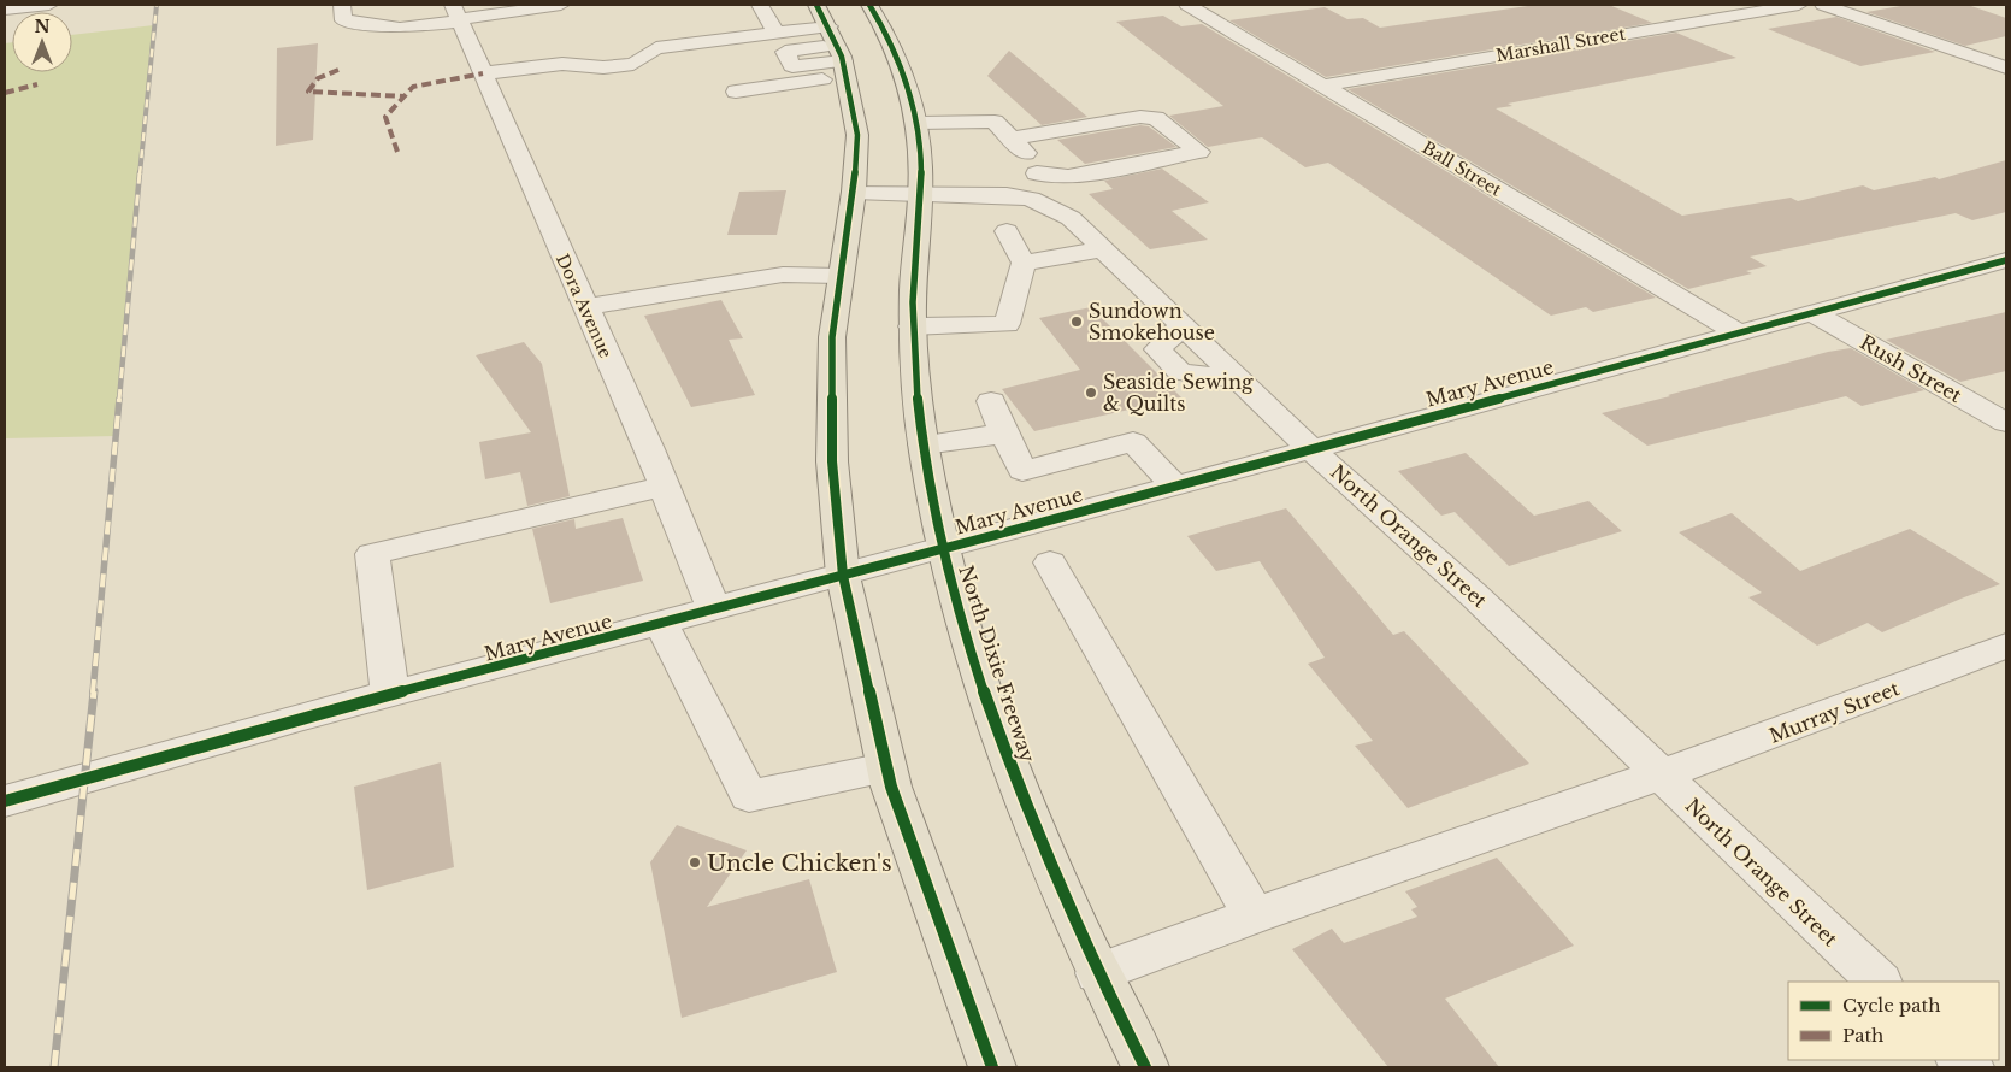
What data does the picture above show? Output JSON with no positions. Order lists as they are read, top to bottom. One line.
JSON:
{"streets":{"main road":["North Dixie Freeway"],"street":["Marshall Street","Ball Street","Dora Avenue","Rush Street","Mary Avenue","North Orange Street","Murray Street"]},"crossings":[["Marshall Street","Ball Street"],["Ball Street","Mary Avenue"],["Dora Avenue","Mary Avenue"],["Rush Street","Mary Avenue"],["Mary Avenue","North Orange Street"],["Mary Avenue","North Dixie Freeway"],["North Orange Street","Murray Street"],["North Dixie Freeway","Murray Street"]],"places":["Sundown Smokehouse","Seaside Sewing & Quilts","Uncle Chicken's"],"legend":["Cycle path","Path"],"north":"top"}
